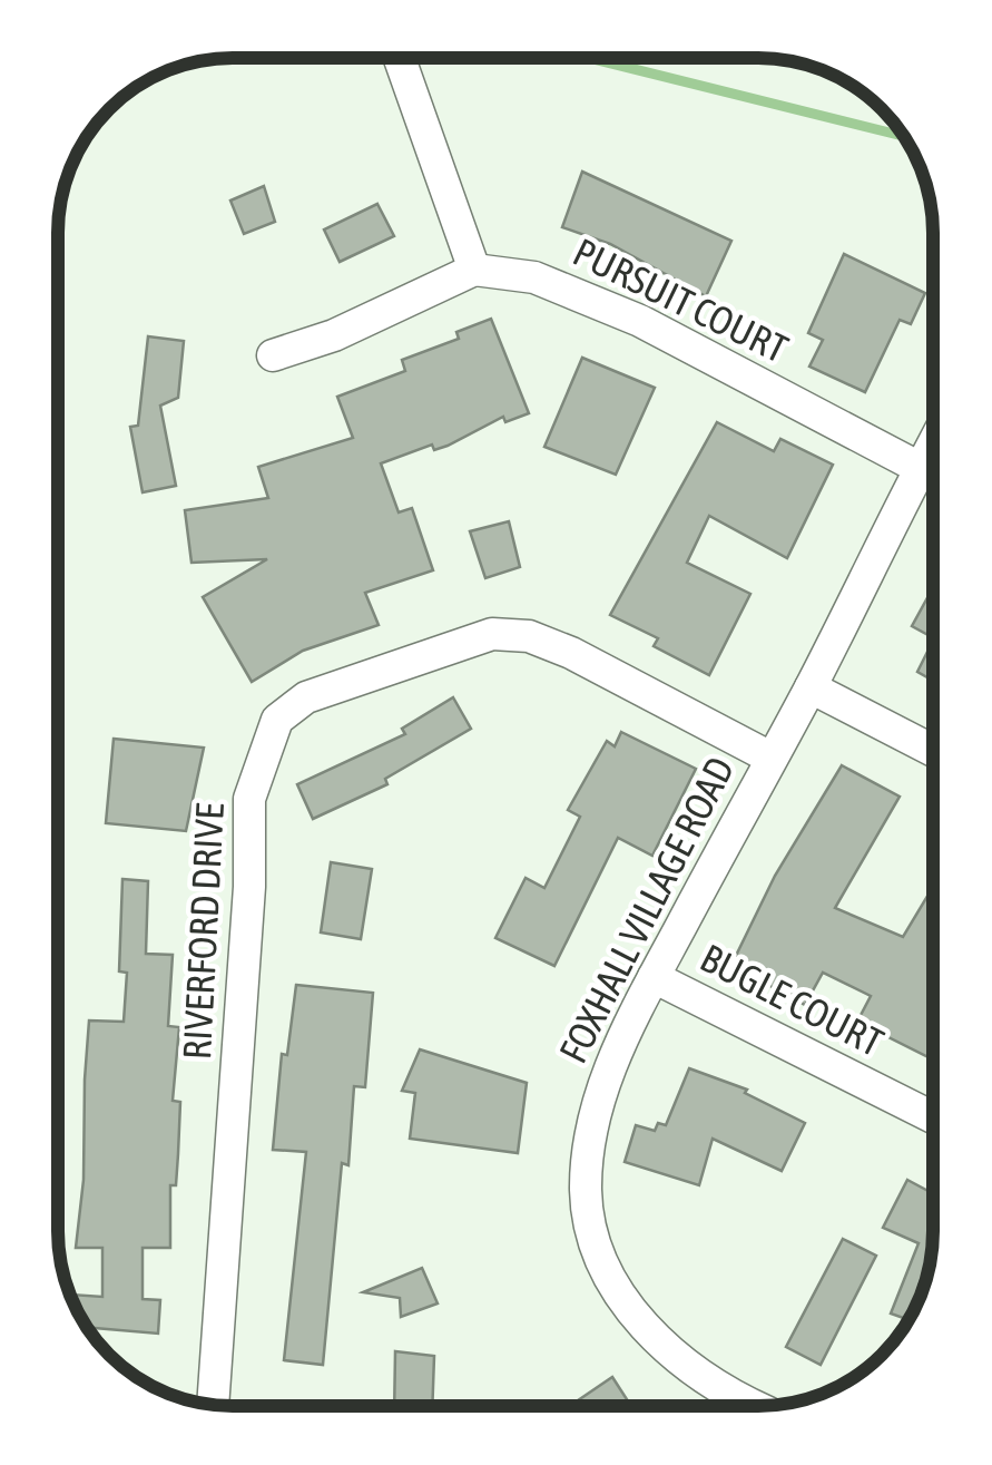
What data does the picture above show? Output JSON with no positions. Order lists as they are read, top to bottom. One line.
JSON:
{"streets":{"street":["PURSUIT COURT","FOXHALL VILLAGE ROAD","RIVERFORD DRIVE","BUGLE COURT"]},"crossings":[["PURSUIT COURT","FOXHALL VILLAGE ROAD"],["FOXHALL VILLAGE ROAD","RIVERFORD DRIVE"],["FOXHALL VILLAGE ROAD","BUGLE COURT"]]}
